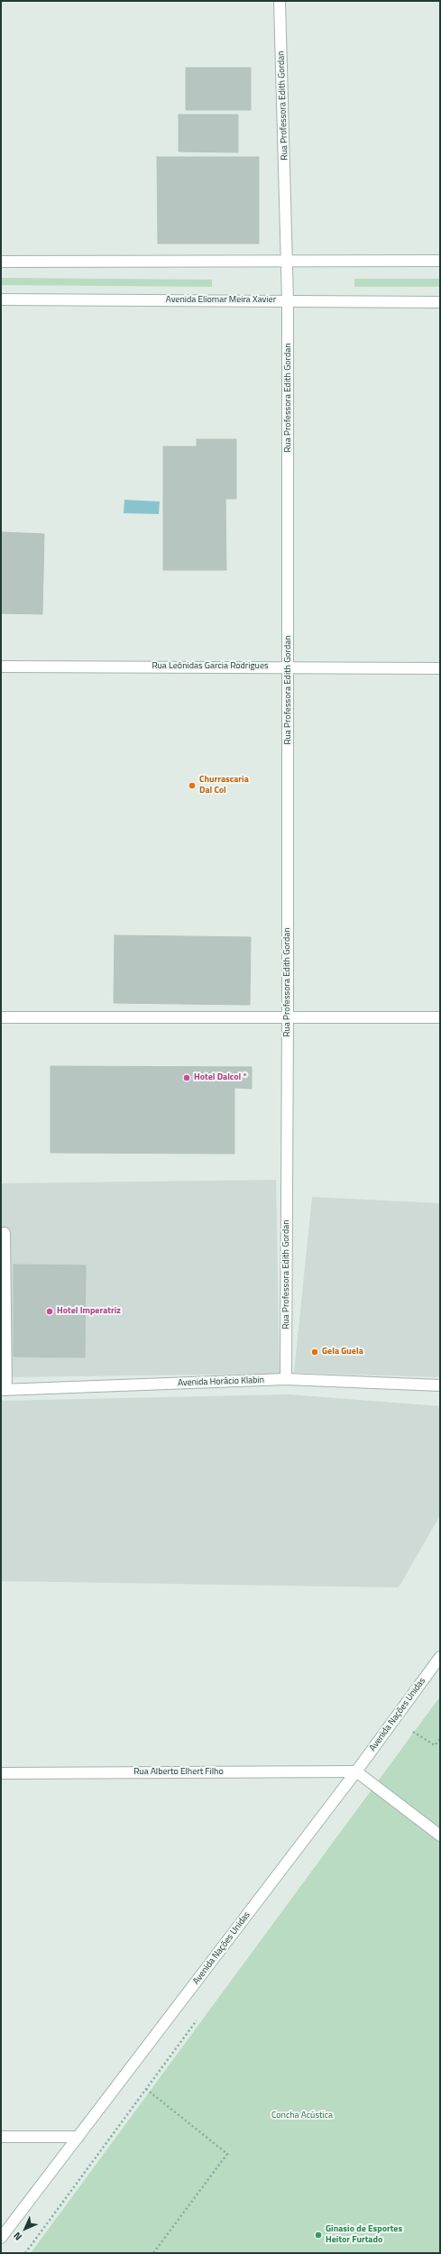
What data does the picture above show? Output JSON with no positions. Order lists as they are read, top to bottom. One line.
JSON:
{"streets":{"street":["Rua Professora Edith Gordan","Avenida Eliomar Meira Xavier","Rua Leônidas Garcia Rodrigues","Avenida Horácio Klabin","Avenida Nações Unidas","Rua Alberto Elhert Filho"]},"crossings":[["Rua Professora Edith Gordan","Avenida Eliomar Meira Xavier"],["Rua Professora Edith Gordan","Rua Leônidas Garcia Rodrigues"],["Rua Professora Edith Gordan","Avenida Horácio Klabin"],["Avenida Nações Unidas","Rua Alberto Elhert Filho"]],"parks":["Concha Acústica"],"places":["Churrascaria Dal Col","Hotel Dalcol *","Hotel Imperatriz","Gela Guela","Ginasio de Esportes Heitor Furtado"],"north":"bottom left"}
